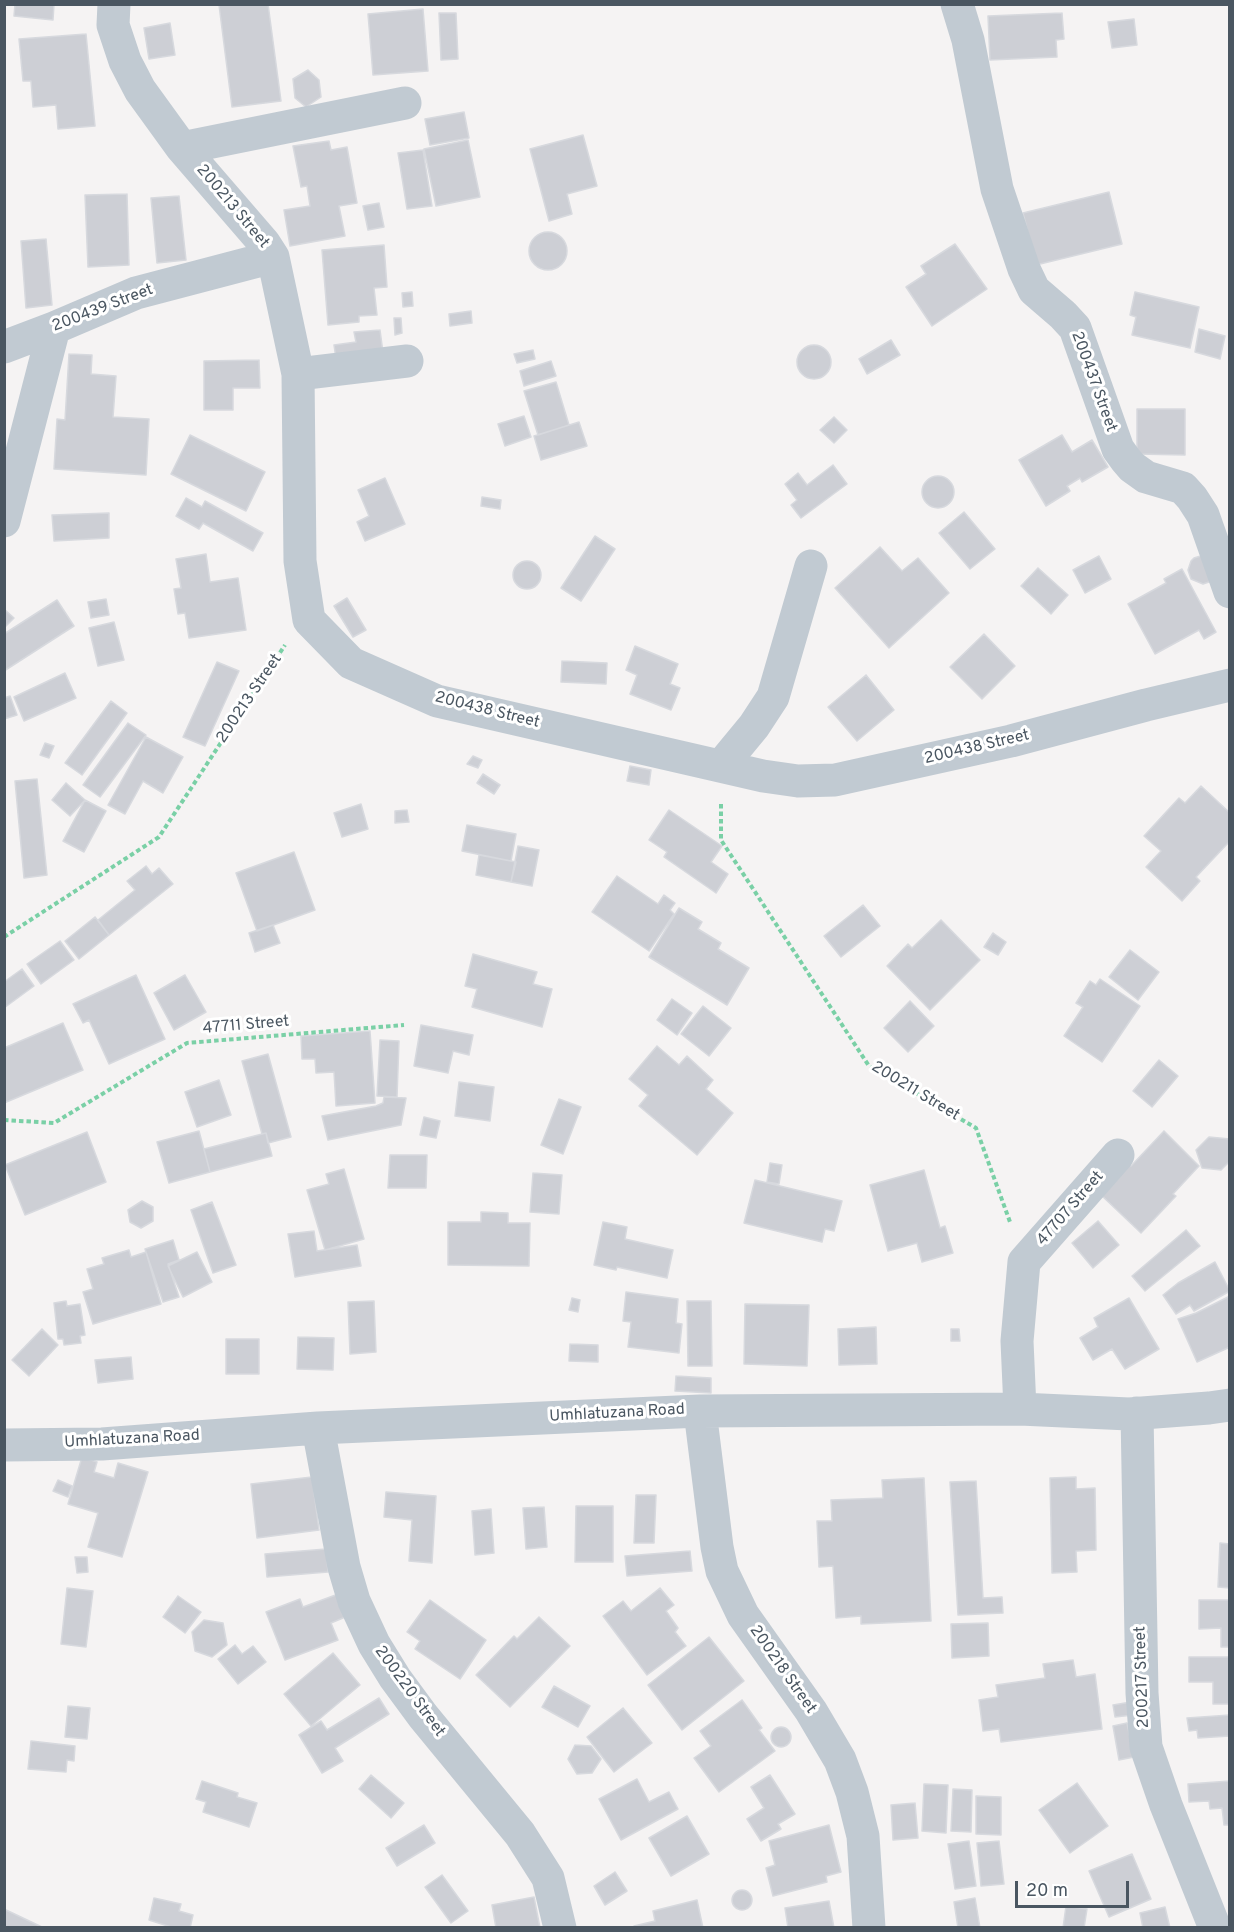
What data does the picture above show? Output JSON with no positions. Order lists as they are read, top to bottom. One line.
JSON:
{"streets":{"street":["200213 Street","200439 Street","200437 Street","200438 Street","47707 Street","Umhlatuzana Road","200218 Street","200217 Street","200220 Street"],"path":["47711 Street","200211 Street"]},"crossings":[["200213 Street","200439 Street"],["200213 Street","200438 Street"],["200438 Street","200211 Street"],["200211 Street","47707 Street"],["Umhlatuzana Road","200218 Street"],["Umhlatuzana Road","200217 Street"],["Umhlatuzana Road","200220 Street"]],"scale_bar":"20 m"}
